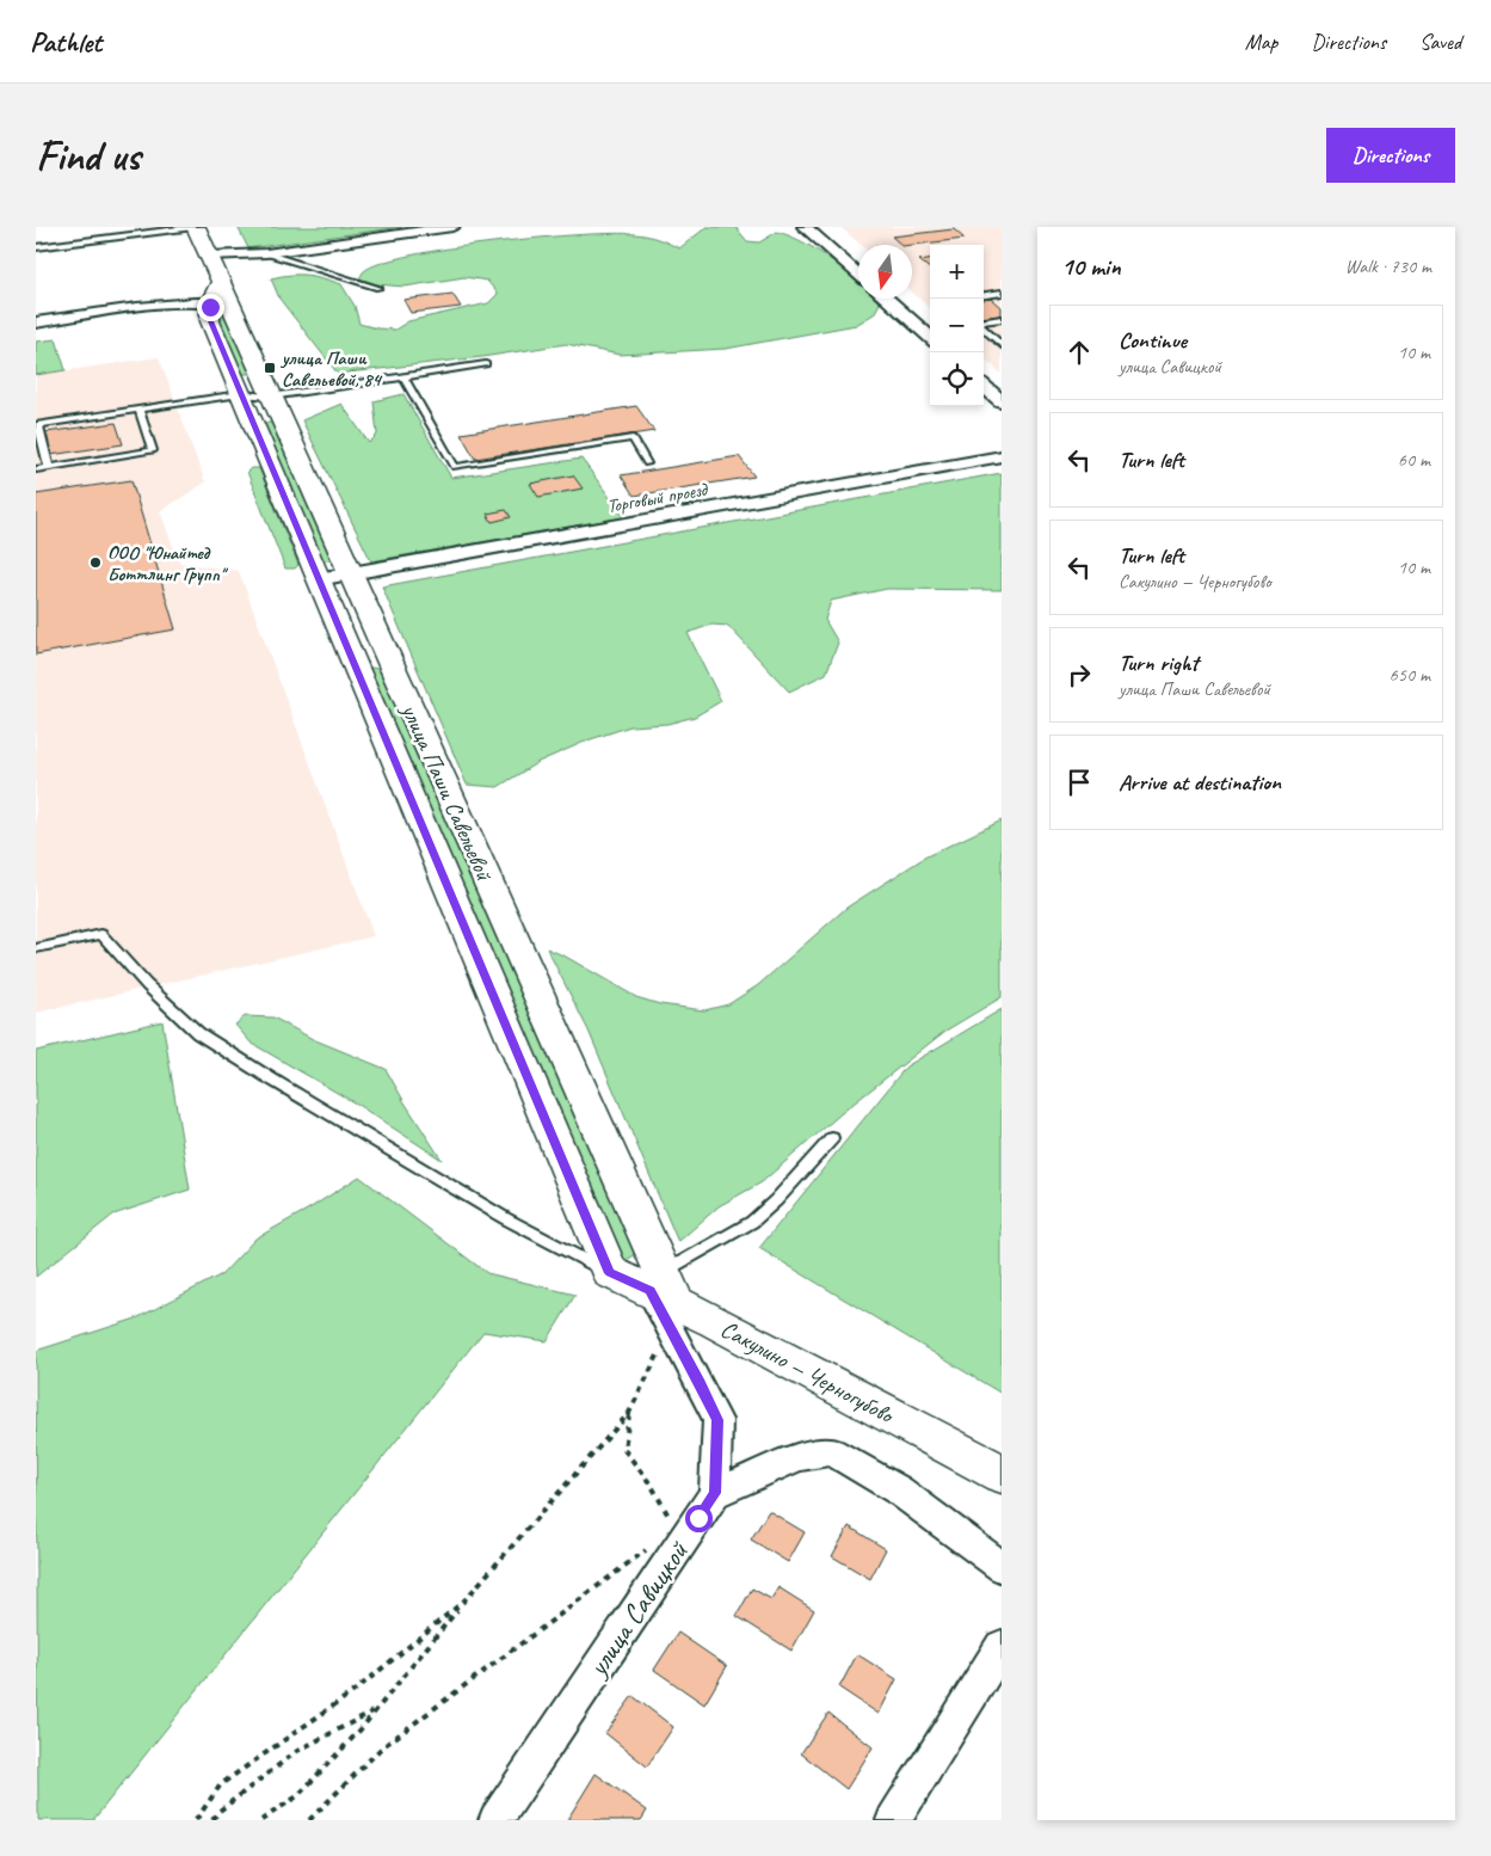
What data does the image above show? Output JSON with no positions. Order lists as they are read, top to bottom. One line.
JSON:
{"streets":{"street":["Торговый проезд","улица Паши Савельевой","Сакулино — Черногубово","улица Савицкой"]},"crossings":[["Торговый проезд","улица Паши Савельевой"],["улица Паши Савельевой","Сакулино — Черногубово"]],"places":{"transit":["улица Паши Савельевой, 84"],"other":["ООО \"Юнайтед Боттлинг Групп\""]},"north":"bottom","page":{"header":"Pathlet","nav":["Map","Directions","Saved"],"buttons":"Directions","title":"Find us","heading":["10 min","Walk · 730 m"],"map_buttons":["+","−"],"list":[["Continue","улица Савицкой","10 m"],["Turn left","60 m"],["Turn left","Сакулино — Черногубово","10 m"],["Turn right","улица Паши Савельевой","650 m"],"Arrive at destination"]}}
